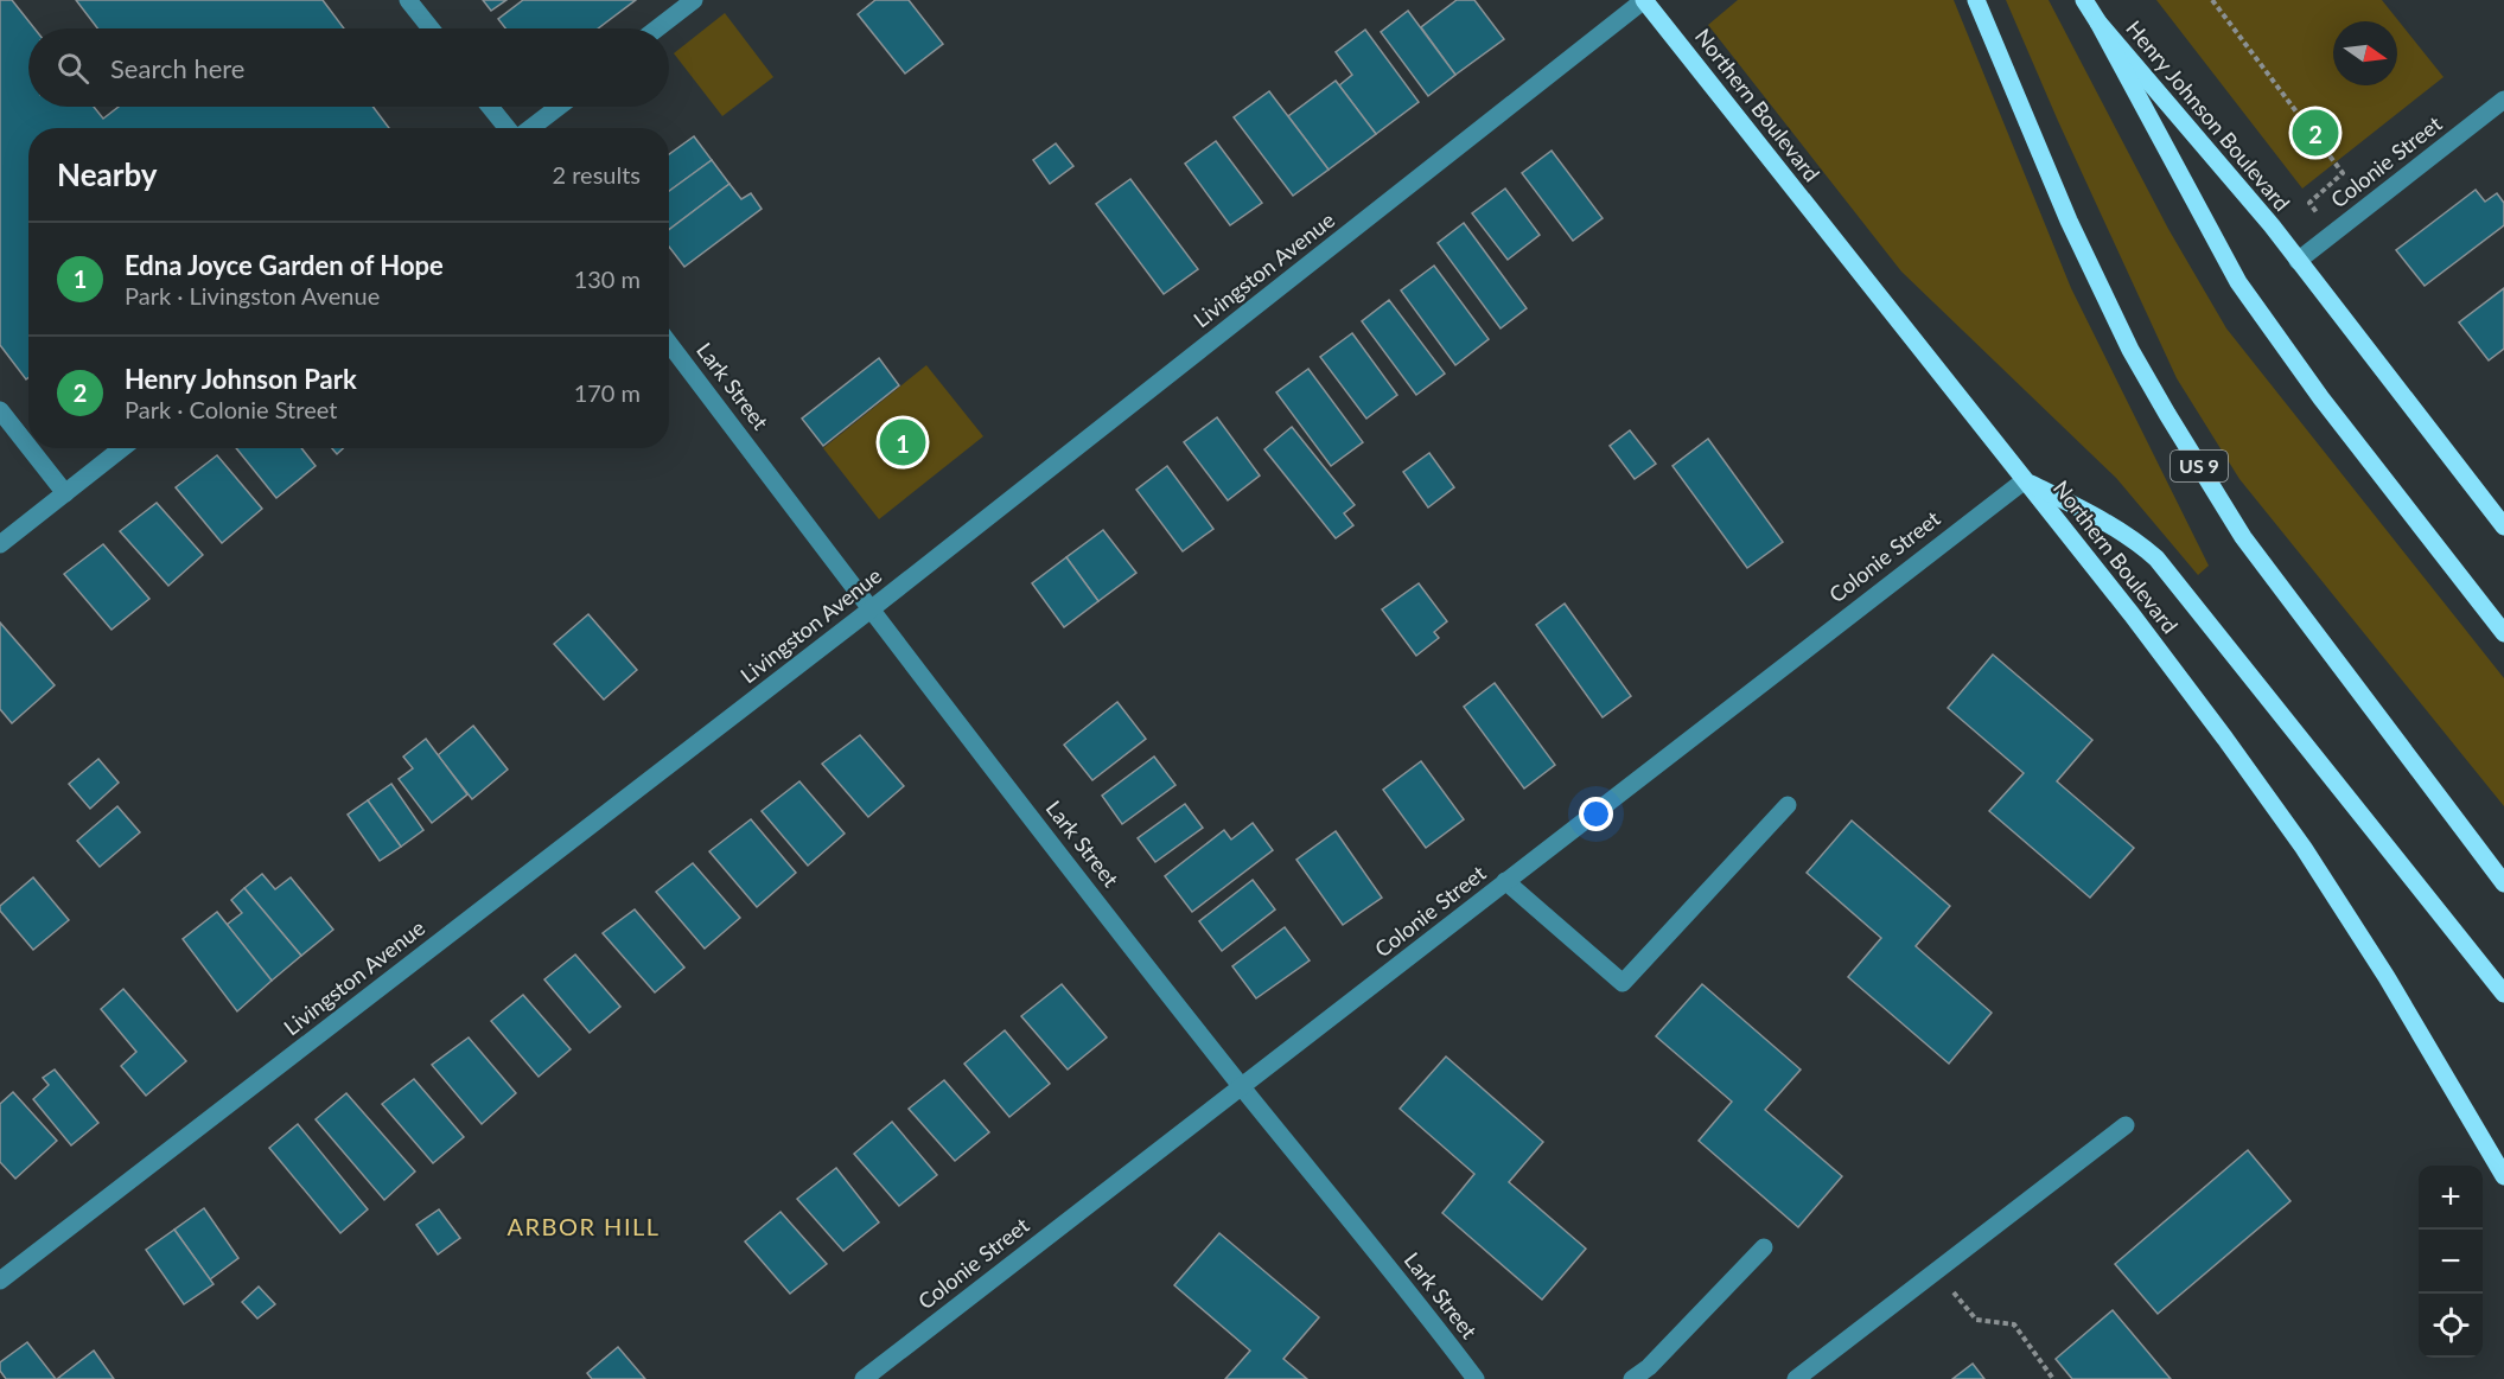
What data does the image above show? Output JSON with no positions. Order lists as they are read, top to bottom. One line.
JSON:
{"streets":{"main road":["Northern Boulevard","Henry Johnson Boulevard","US 9"],"street":["Colonie Street","Livingston Avenue","Lark Street"]},"crossings":[["Northern Boulevard","Colonie Street"],["Northern Boulevard","Livingston Avenue"],["Henry Johnson Boulevard","Colonie Street"],["Colonie Street","Lark Street"],["Livingston Avenue","Lark Street"]],"districts":["ARBOR HILL"],"north":"right","page":{"search":"Search here","pins":["2","1"],"heading":["Nearby","2 results"],"list":[{"mark":"1","name":"Edna Joyce Garden of Hope","note":"Park · Livingston Avenue","value":"130 m"},{"mark":"2","name":"Henry Johnson Park","note":"Park · Colonie Street","value":"170 m"}],"map_buttons":["+","−"]}}
